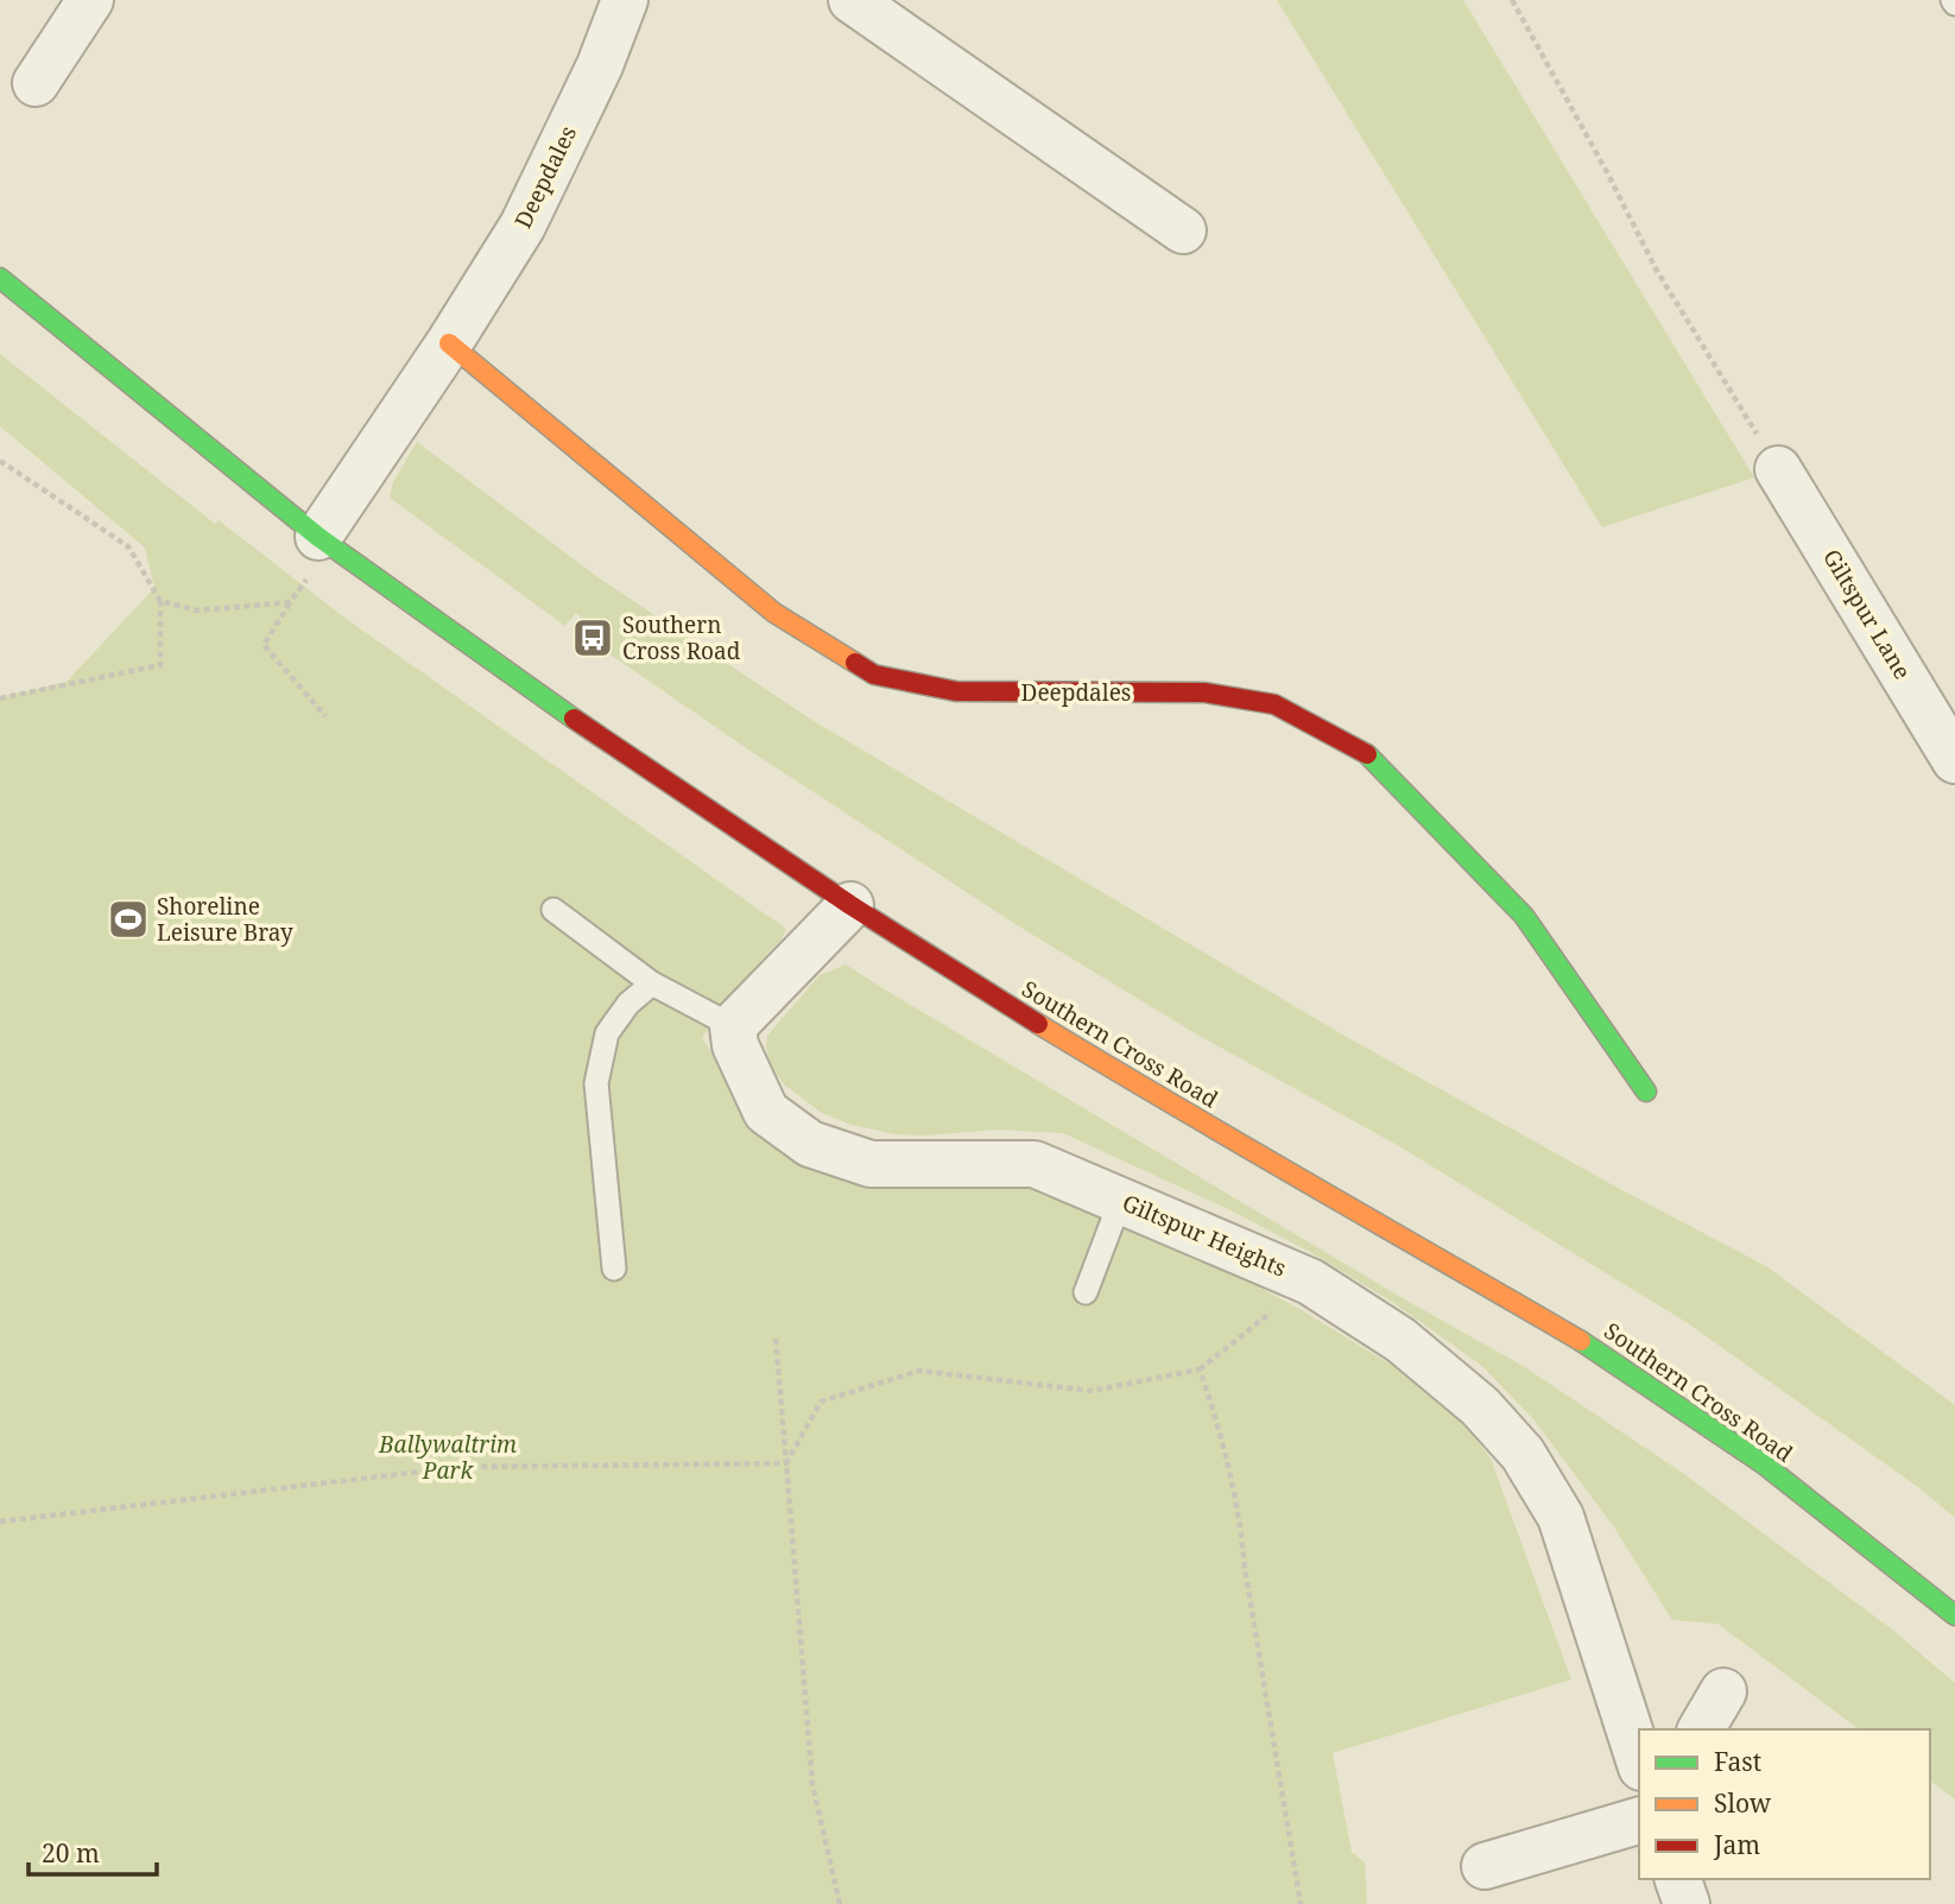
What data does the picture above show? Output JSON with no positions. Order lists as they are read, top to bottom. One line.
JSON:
{"streets":{"main road":["Deepdales","Southern Cross Road"],"street":["Giltspur Lane","Giltspur Heights"]},"crossings":[["Deepdales","Southern Cross Road"]],"parks":["Ballywaltrim Park"],"places":{"bus stop":["Southern Cross Road"],"sports":["Shoreline Leisure Bray"]},"legend":["Fast","Slow","Jam"],"scale_bar":"20 m"}
